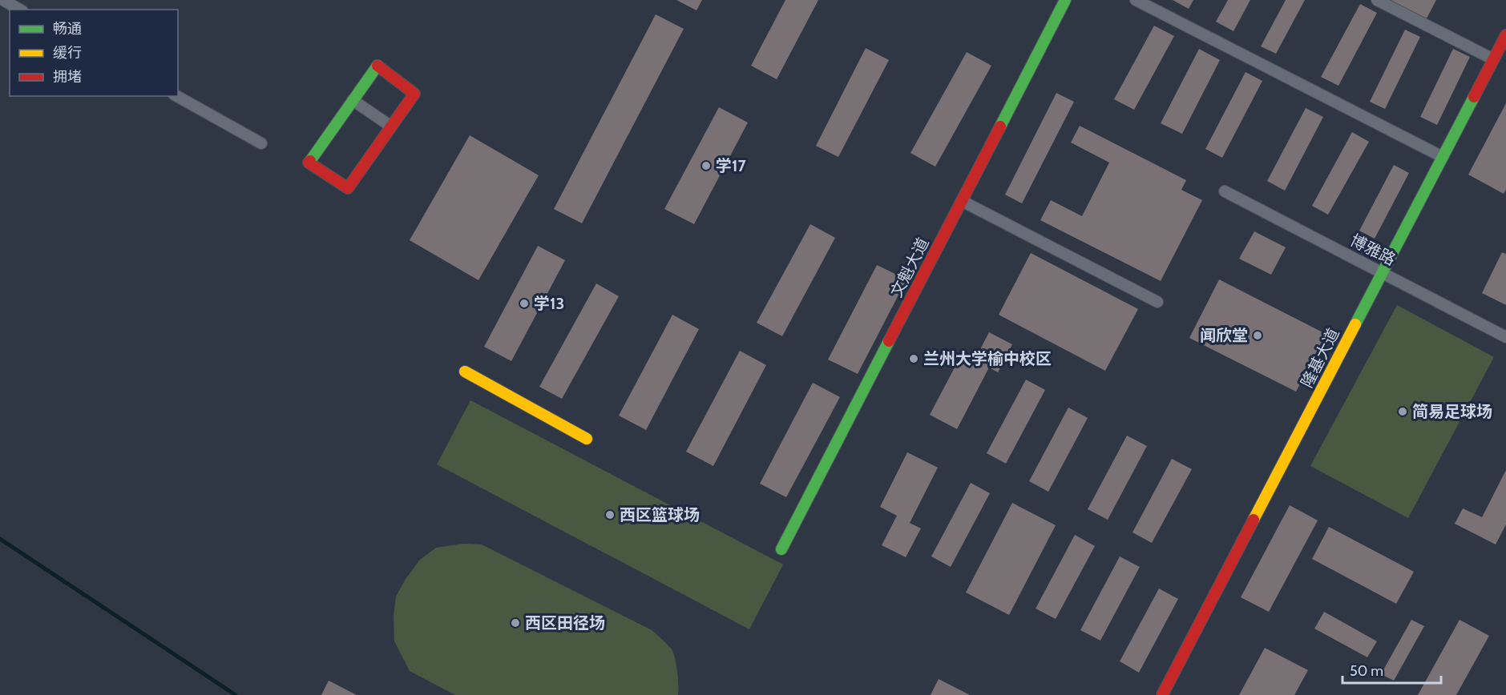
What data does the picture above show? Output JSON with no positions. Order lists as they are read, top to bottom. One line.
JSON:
{"streets":{"street":["博雅路","文魁大道","隆基大道"]},"crossings":[["博雅路","隆基大道"]],"places":["学17","学13","闻欣堂","兰州大学榆中校区","简易足球场","西区篮球场","西区田径场"],"legend":["畅通","缓行","拥堵"],"scale_bar":"50 m"}
